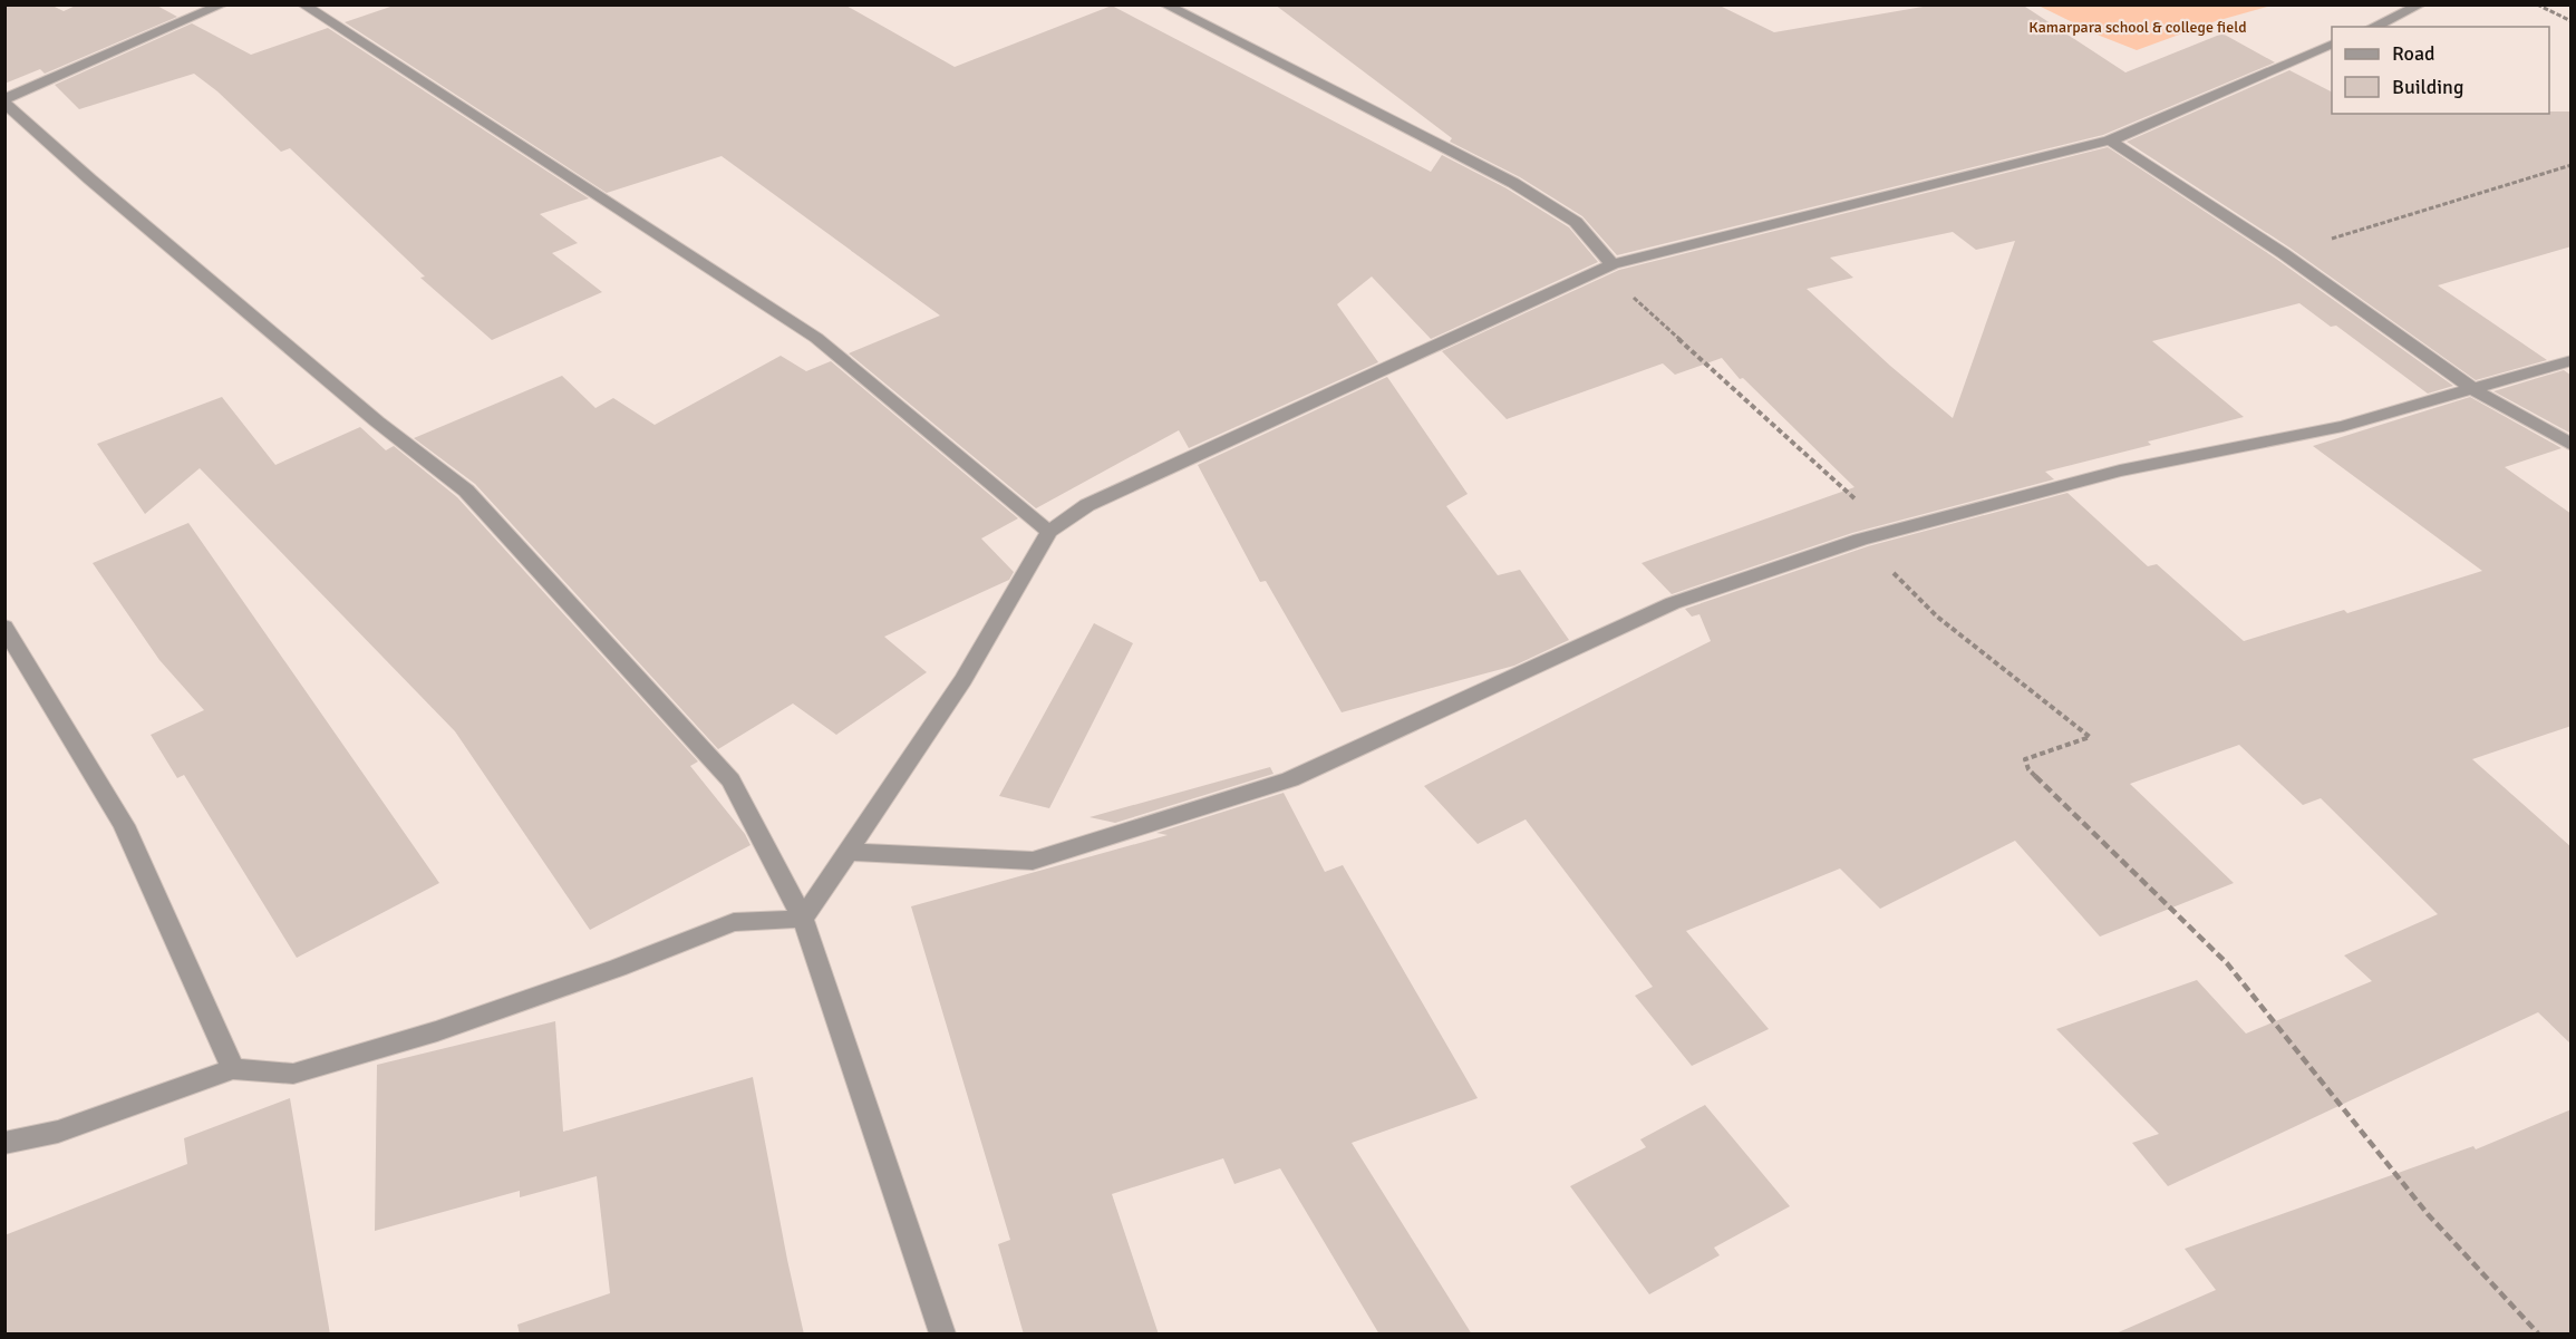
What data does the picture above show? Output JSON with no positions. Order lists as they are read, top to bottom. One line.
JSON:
{"parks":["Kamarpara school & college field"],"legend":["Road","Building"]}
